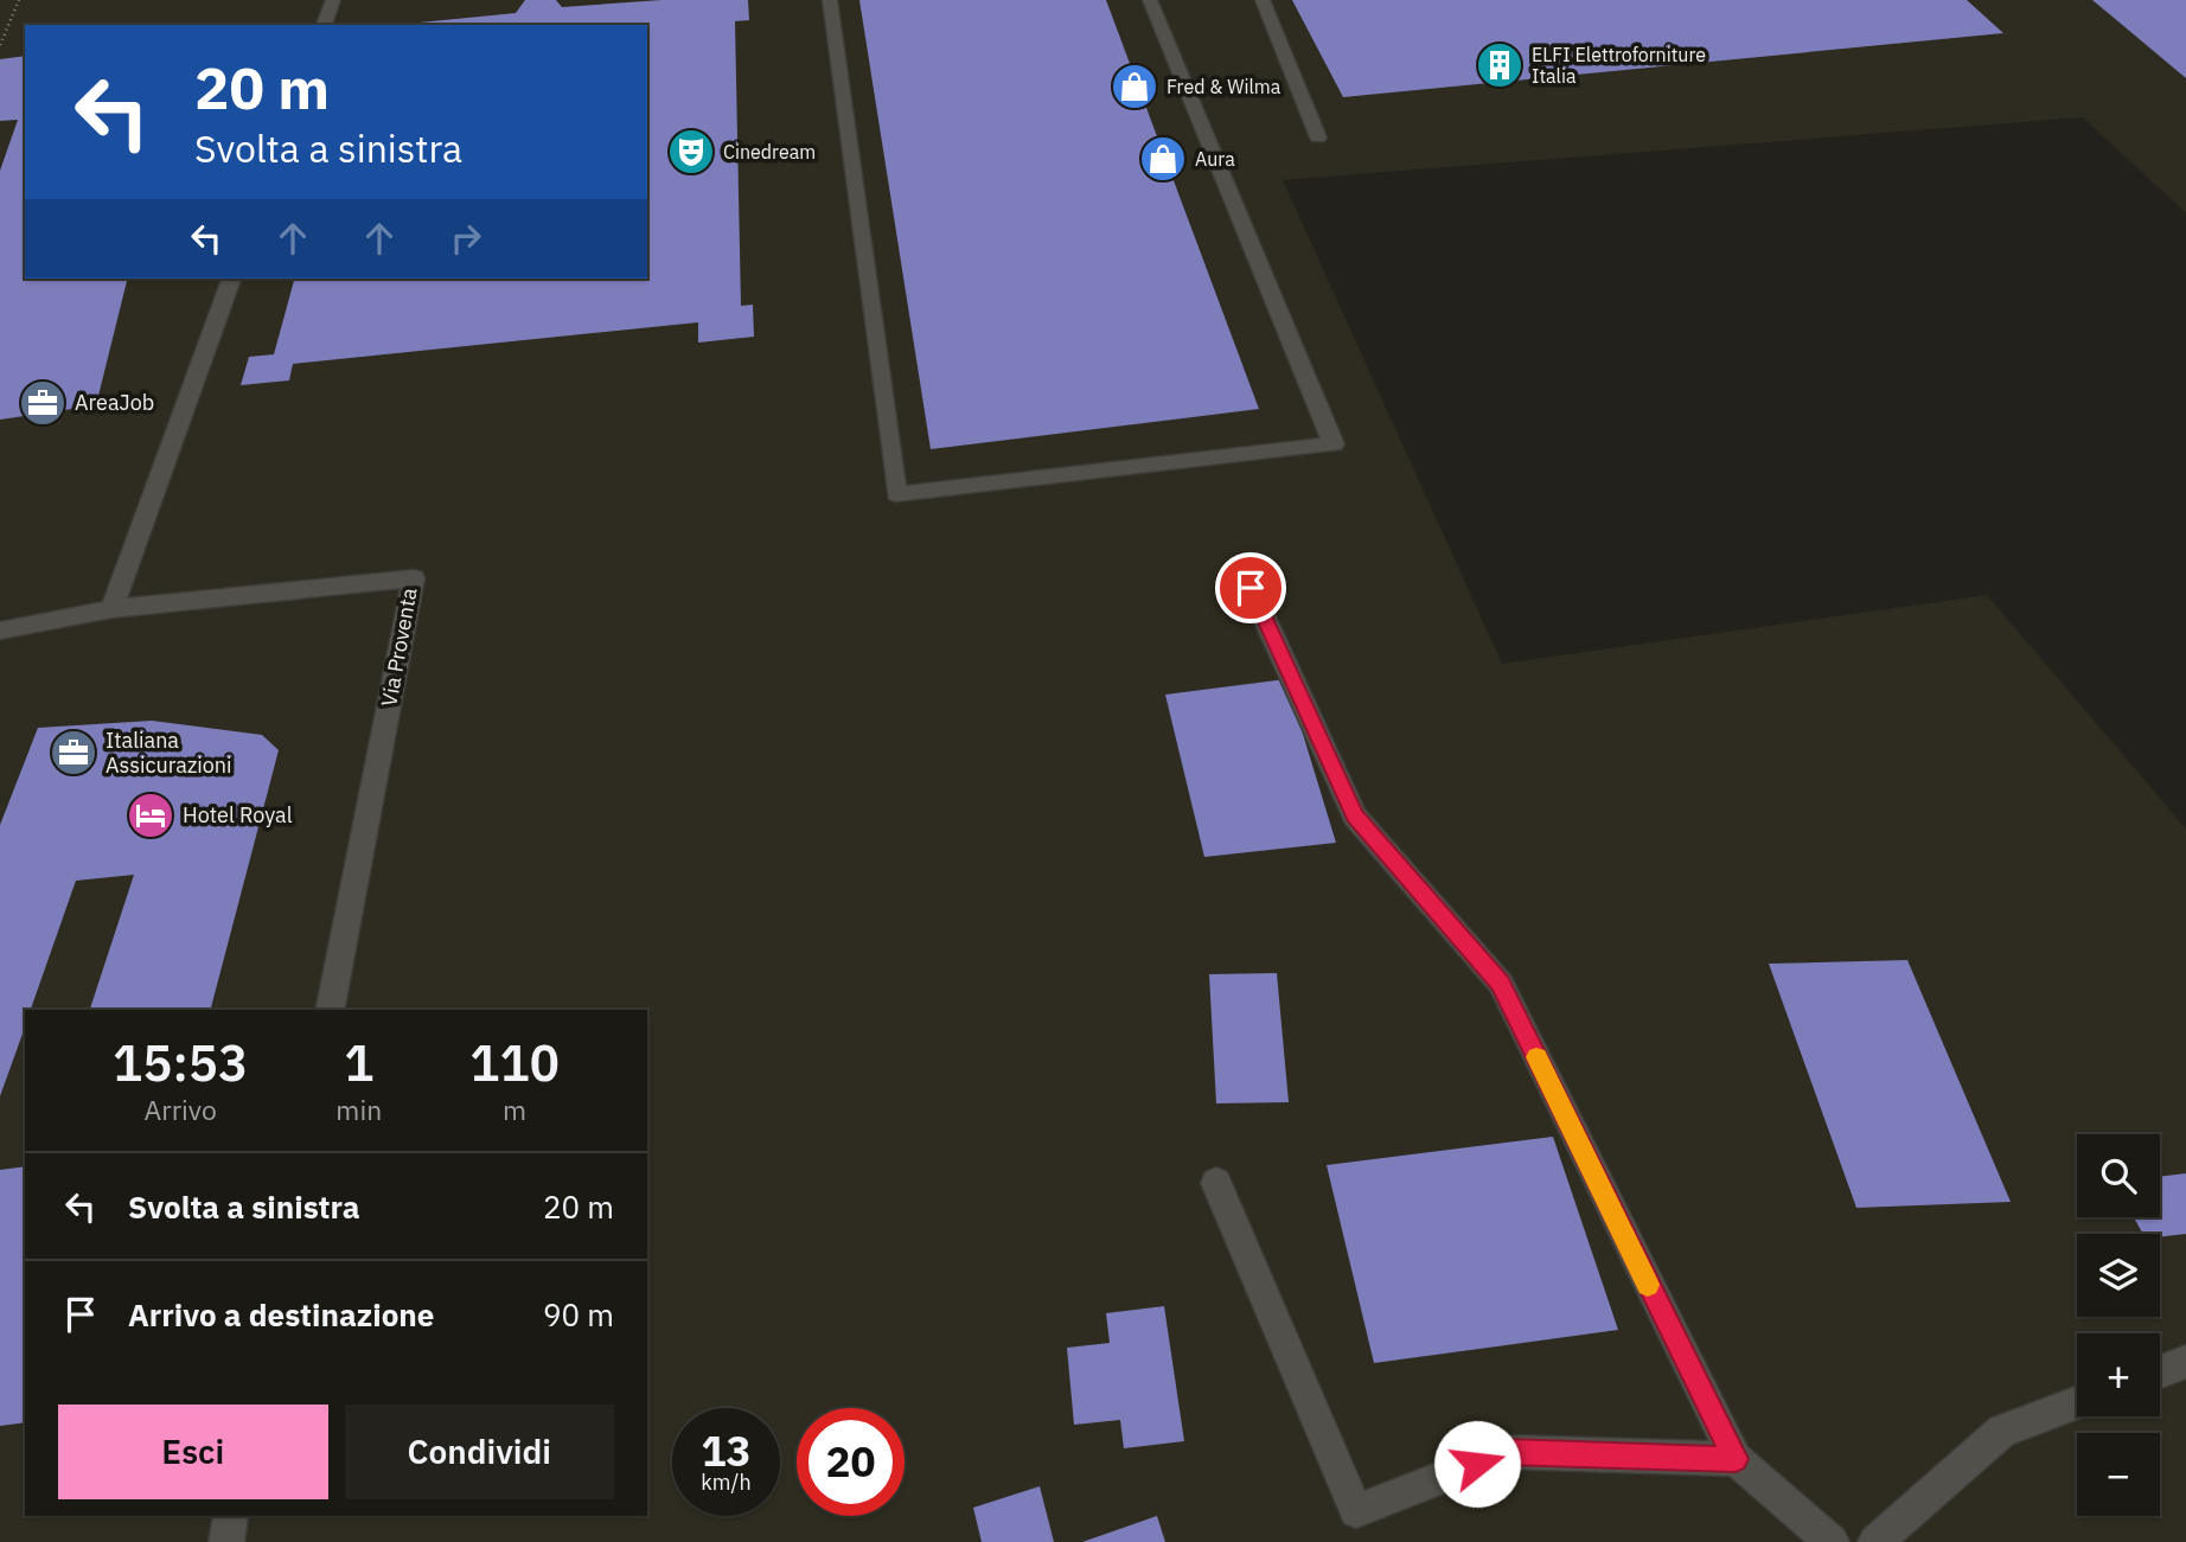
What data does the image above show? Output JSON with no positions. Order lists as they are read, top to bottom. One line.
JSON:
{"streets":{"street":["Via Proventa"]},"places":{"building":["ELFI Elettroforniture Italia"],"shop":["Fred & Wilma","Aura"],"theatre":["Cinedream"],"office":["AreaJob","Italiana Assicurazioni"],"hotel":["Hotel Royal"]},"page":{"turn":["20 m","Svolta a sinistra"],"eta":["15:53","Arrivo","1","min","110","m"],"map_buttons":["+","−"],"list":[{"name":"Svolta a sinistra","value":"20 m"},{"name":"Arrivo a destinazione","value":"90 m"}],"buttons":["Esci","Condividi"],"speed":"13 km/h","limit":"20"}}
